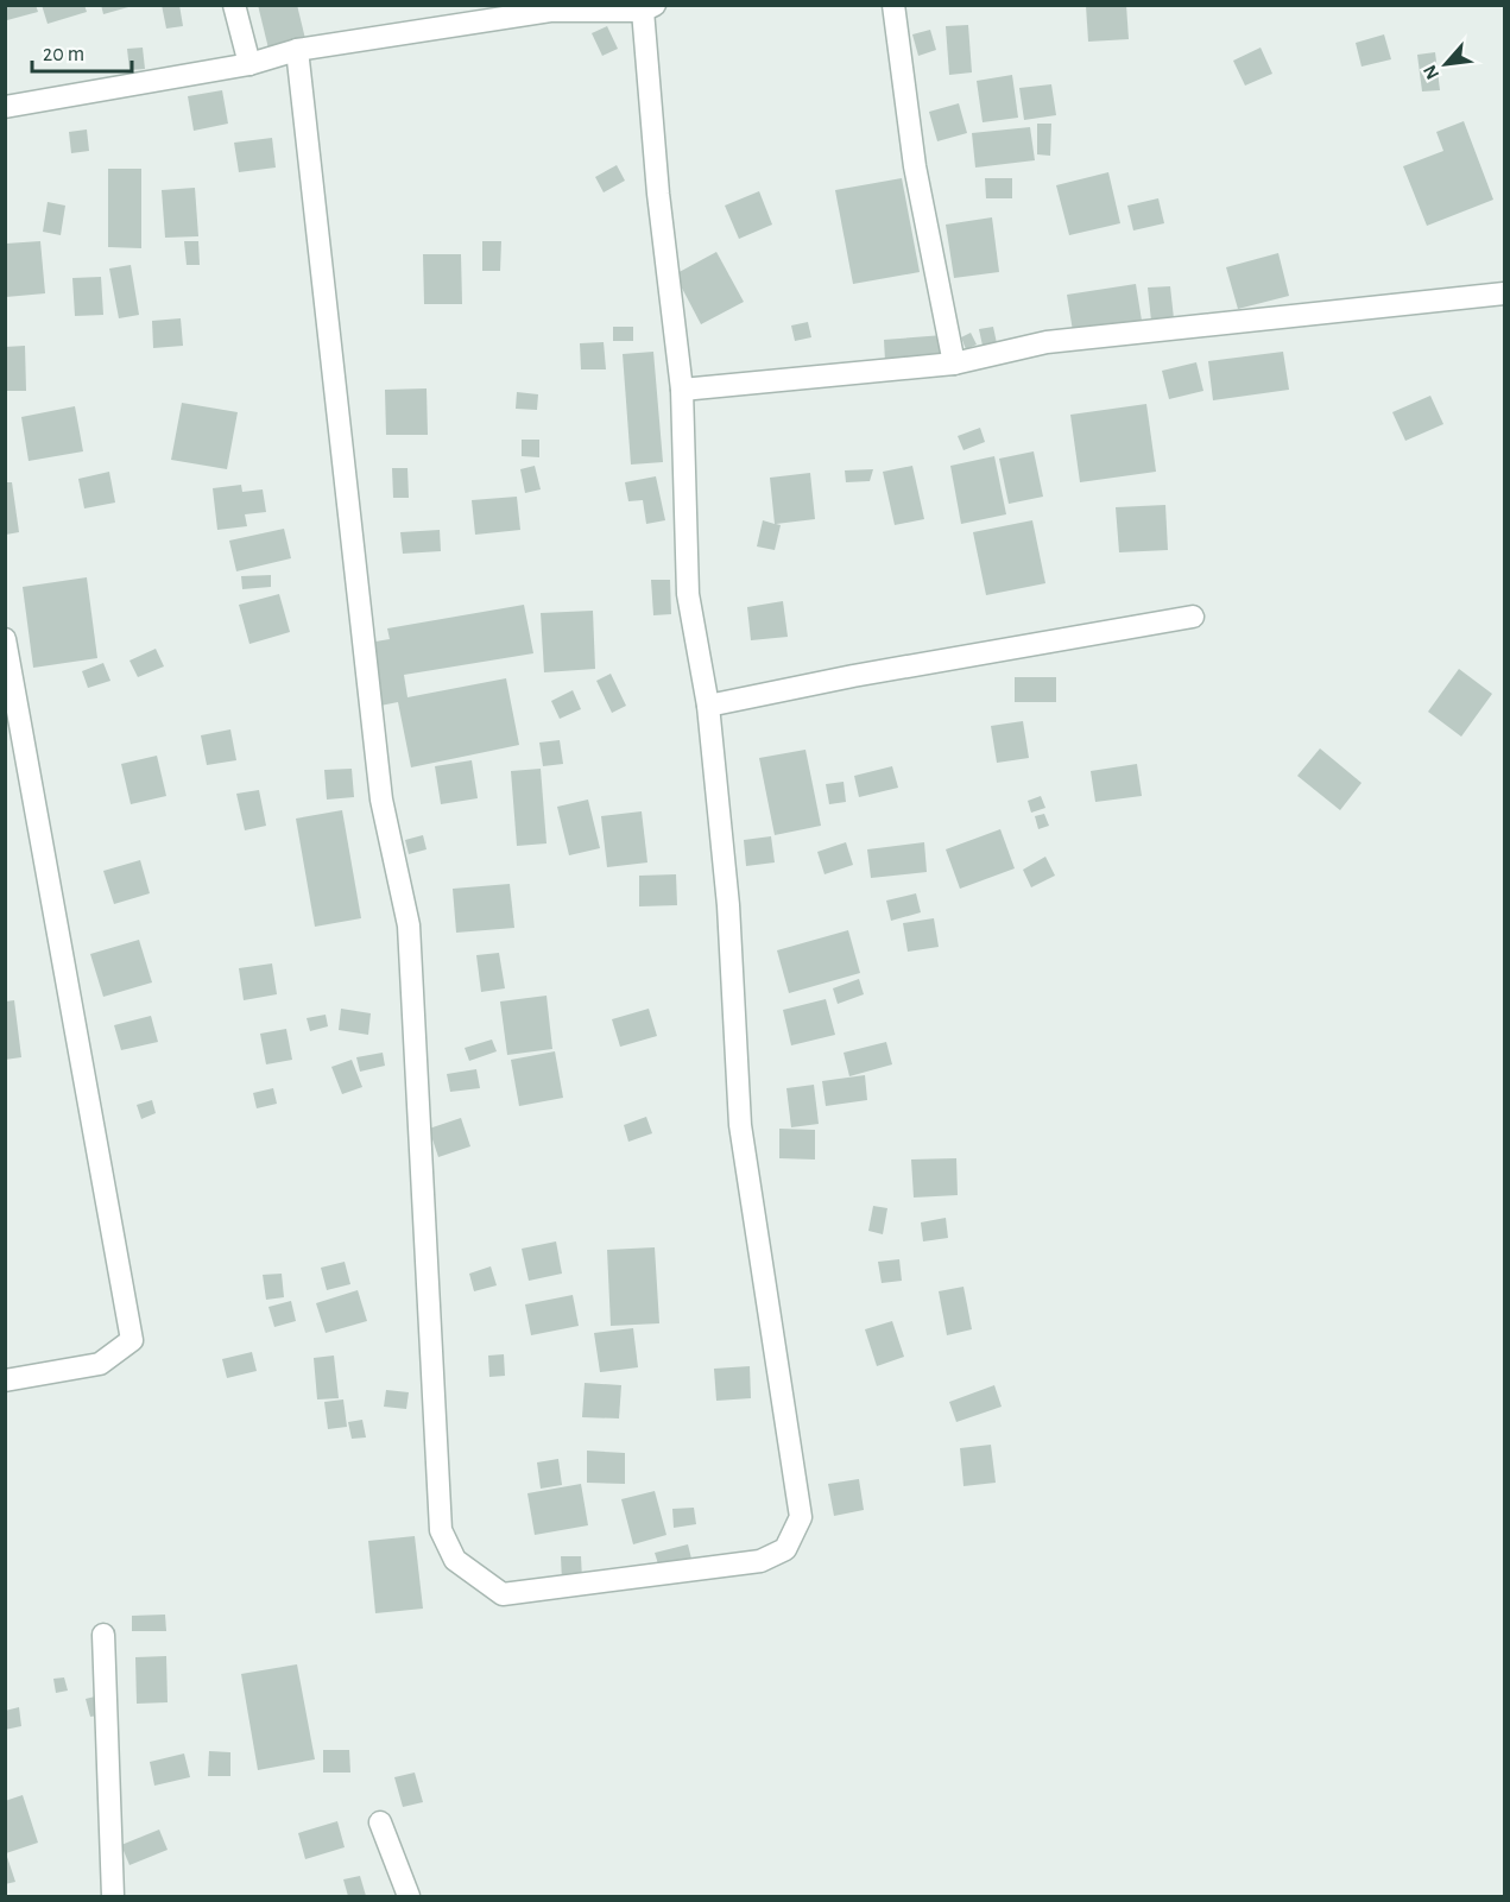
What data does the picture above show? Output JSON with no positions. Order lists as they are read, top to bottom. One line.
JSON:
{"scale_bar":"20 m","north":"bottom left"}
